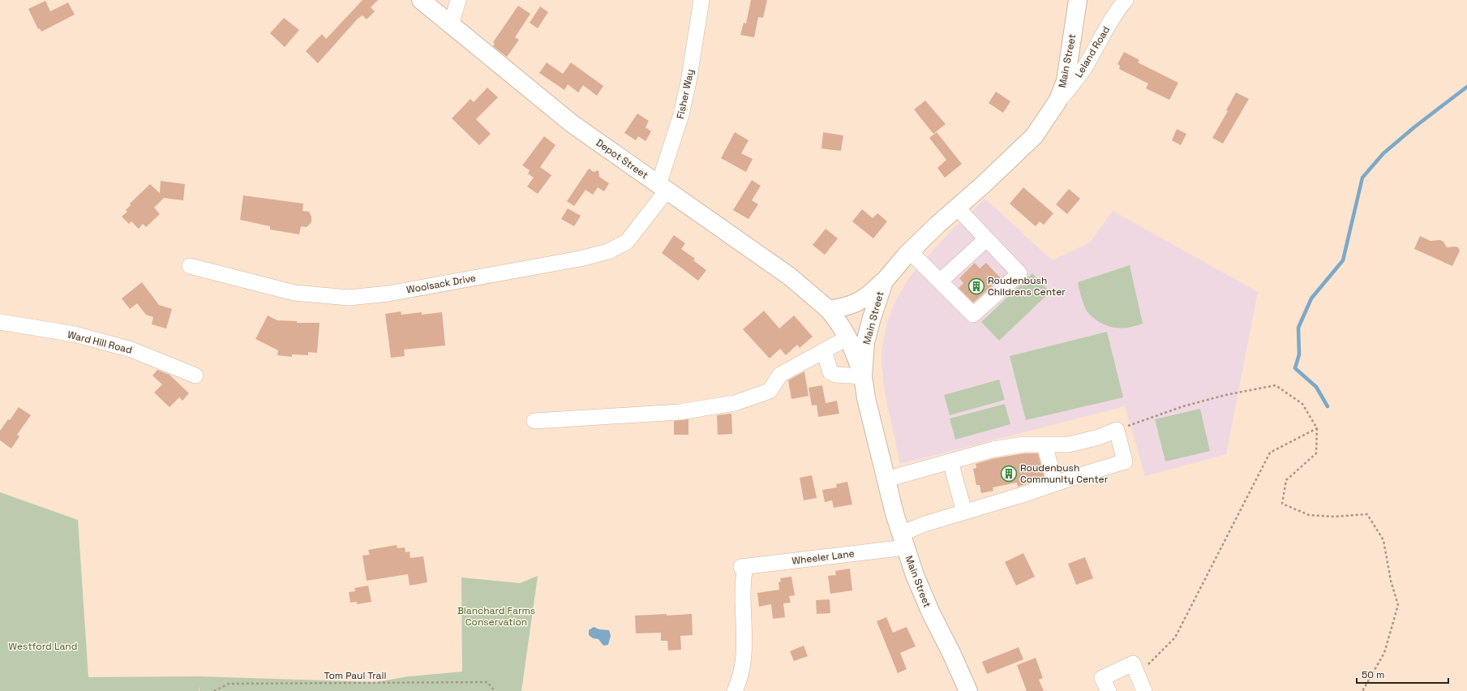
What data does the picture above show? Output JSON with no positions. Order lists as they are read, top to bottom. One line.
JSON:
{"streets":{"main road":["Main Street","Depot Street"],"street":["Leland Road","Fisher Way","Woolsack Drive","Ward Hill Road","Wheeler Lane"],"path":["Tom Paul Trail"]},"crossings":[["Leland Road","Main Street"],["Main Street","Depot Street"],["Main Street","Wheeler Lane"],["Fisher Way","Depot Street"],["Fisher Way","Woolsack Drive"],["Depot Street","Woolsack Drive"]],"parks":["Blanchard Farms Conservation","Westford Land"],"places":{"building":["Roudenbush Childrens Center","Roudenbush Community Center"]},"scale_bar":"50 m"}
